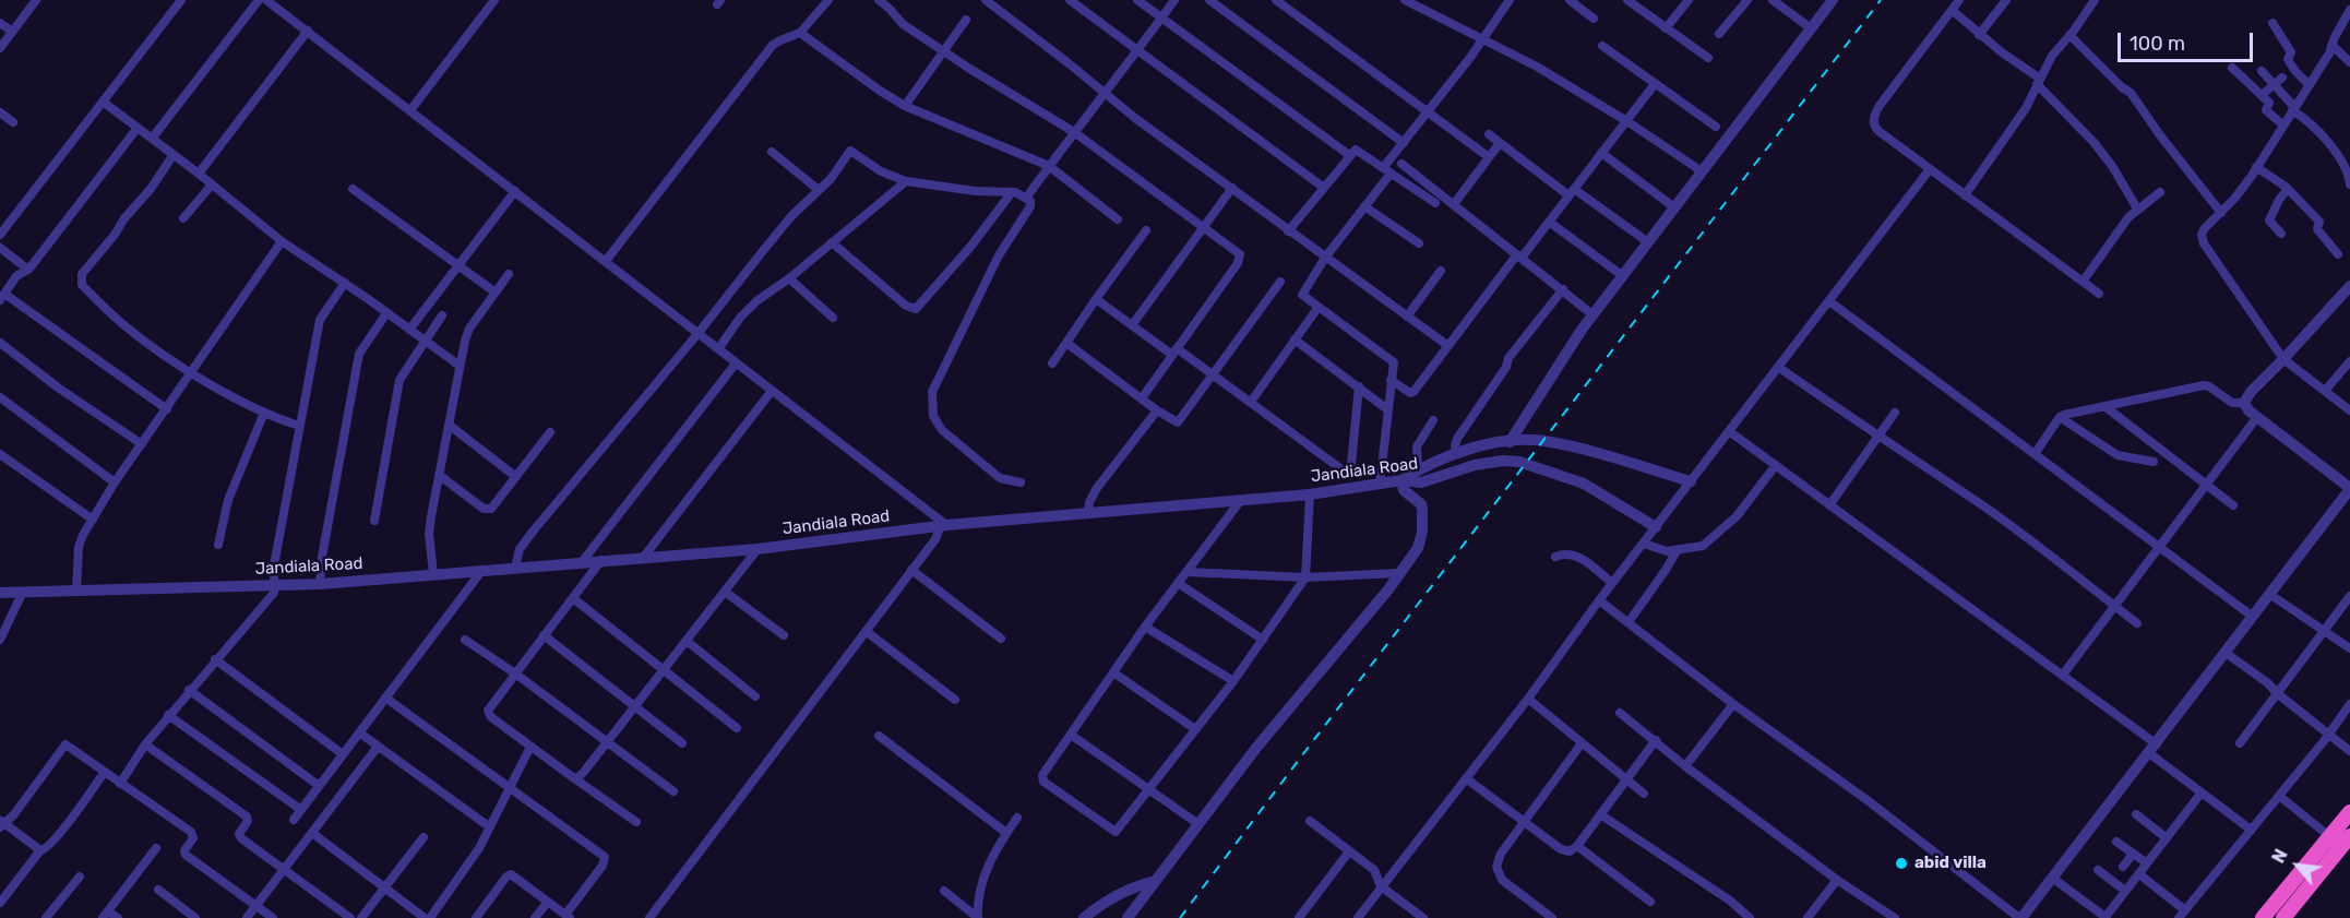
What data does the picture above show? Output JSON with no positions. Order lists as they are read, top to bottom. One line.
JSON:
{"streets":{"street":["Jandiala Road"]},"places":["abid villa"],"scale_bar":"100 m","north":"top left"}
